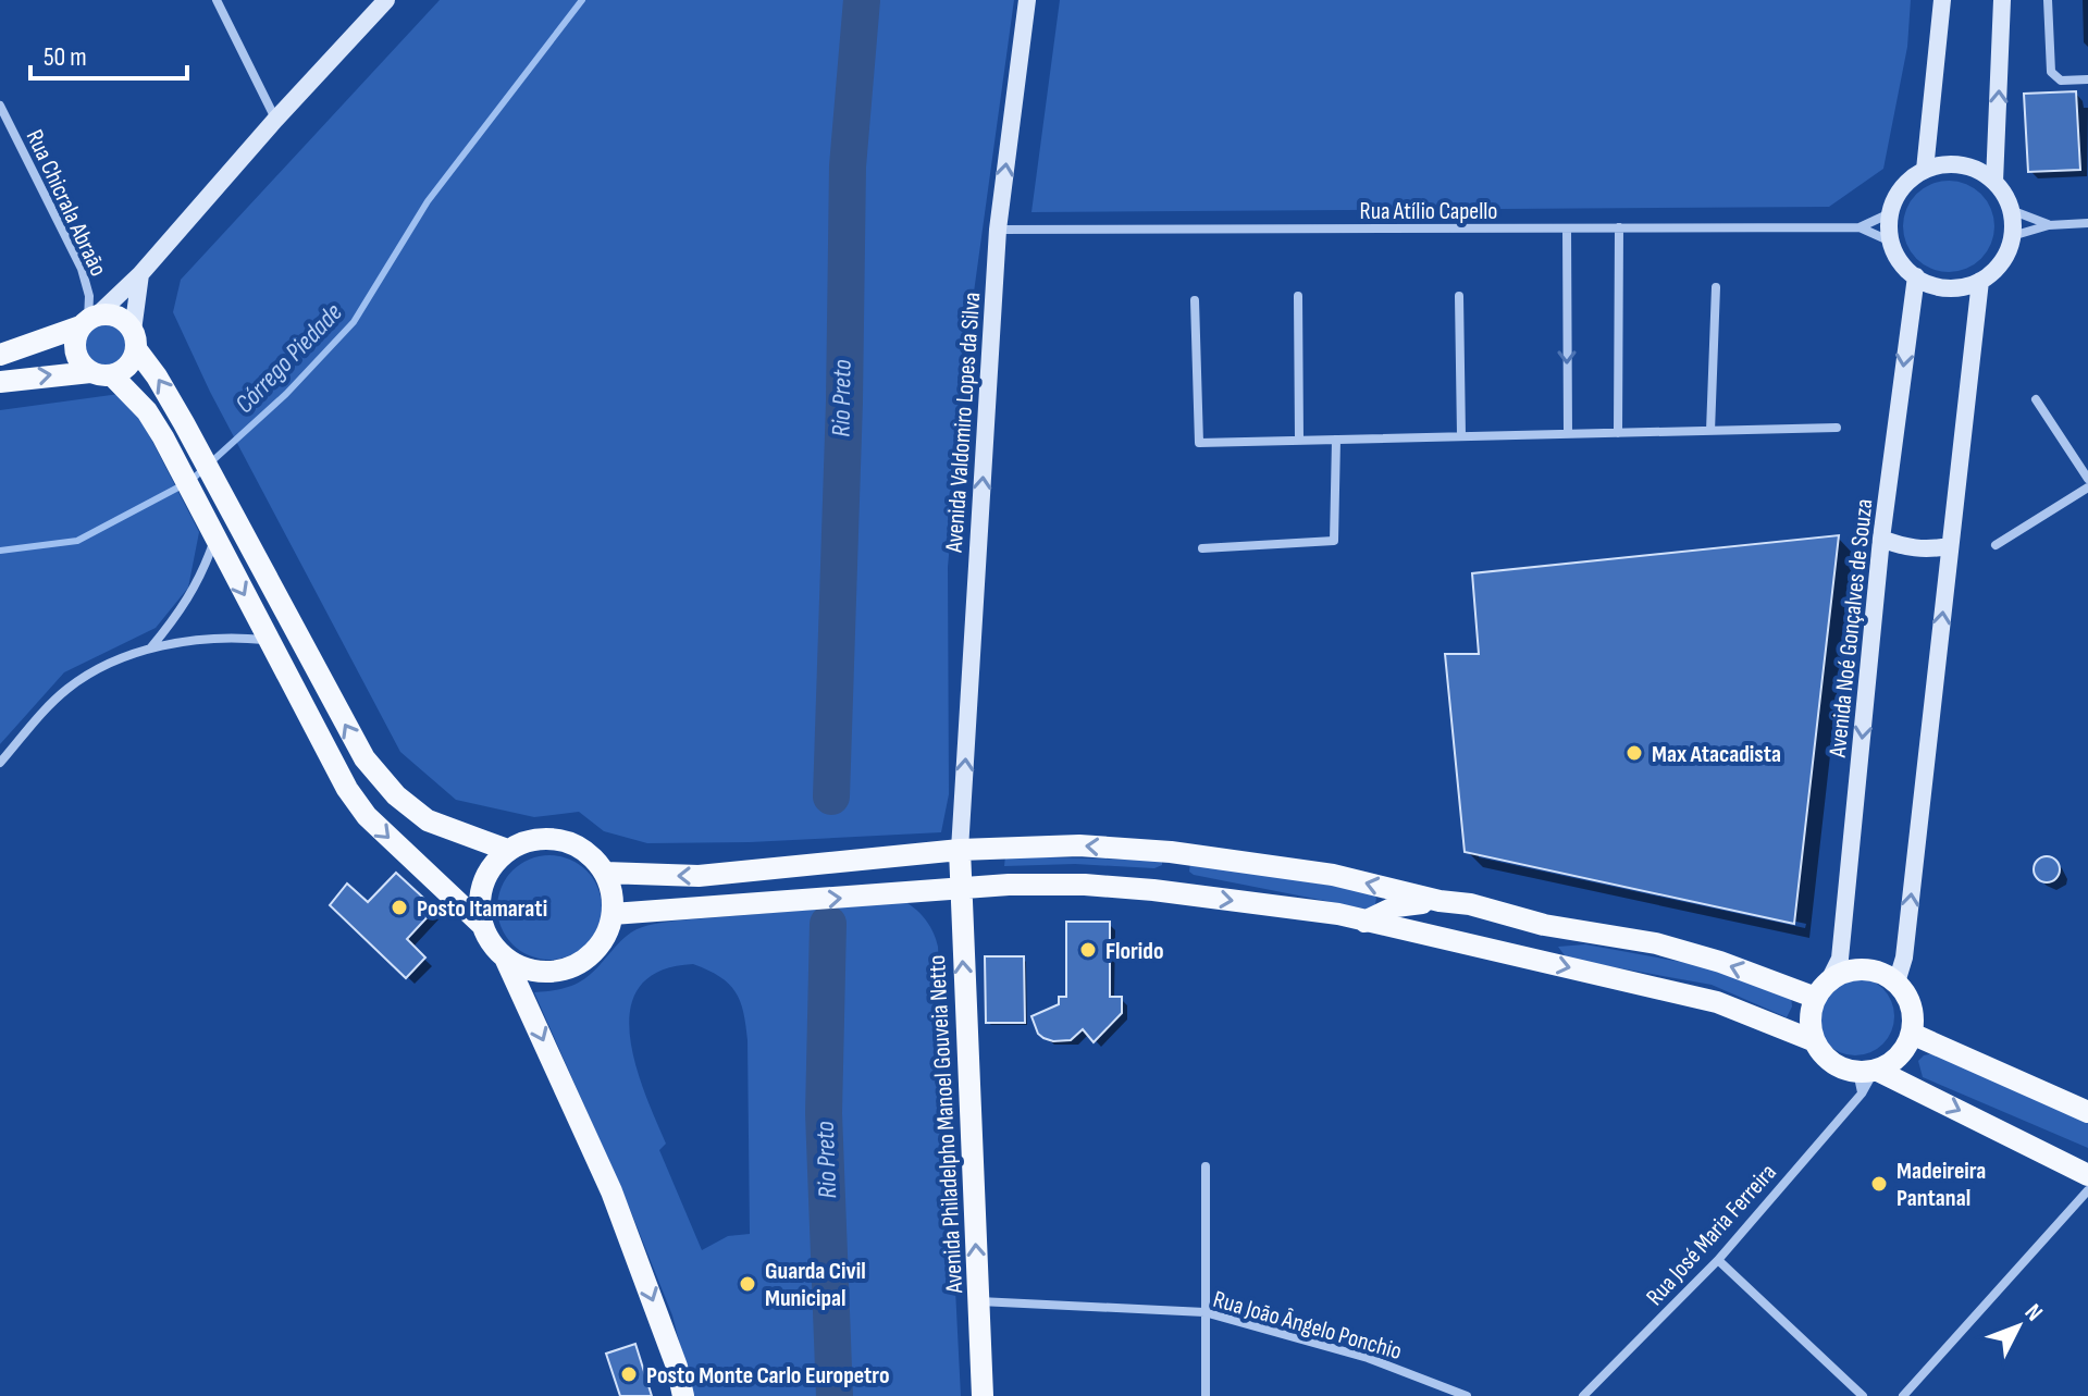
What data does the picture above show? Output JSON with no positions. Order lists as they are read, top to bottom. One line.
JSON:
{"streets":{"main road":["Avenida Valdomiro Lopes da Silva","Avenida Noé Gonçalves de Souza","Avenida Philadelpho Manoel Gouveia Netto"],"street":["Rua Chicrala Abraão","Rua Atílio Capello","Rua José Maria Ferreira","Rua João Ângelo Ponchio"]},"crossings":[["Rua Atílio Capello","Avenida Valdomiro Lopes da Silva"],["Rua Atílio Capello","Avenida Noé Gonçalves de Souza"],["Avenida Valdomiro Lopes da Silva","Avenida Philadelpho Manoel Gouveia Netto"],["Avenida Noé Gonçalves de Souza","Rua José Maria Ferreira"],["Avenida Philadelpho Manoel Gouveia Netto","Rua João Ângelo Ponchio"]],"one_way":["Avenida Valdomiro Lopes da Silva","Avenida Philadelpho Manoel Gouveia Netto"],"water":["Córrego Piedade","Rio Preto"],"places":["Max Atacadista","Posto Itamarati","Florido","Madeireira Pantanal","Guarda Civil Municipal","Posto Monte Carlo Europetro"],"scale_bar":"50 m","north":"top right"}
